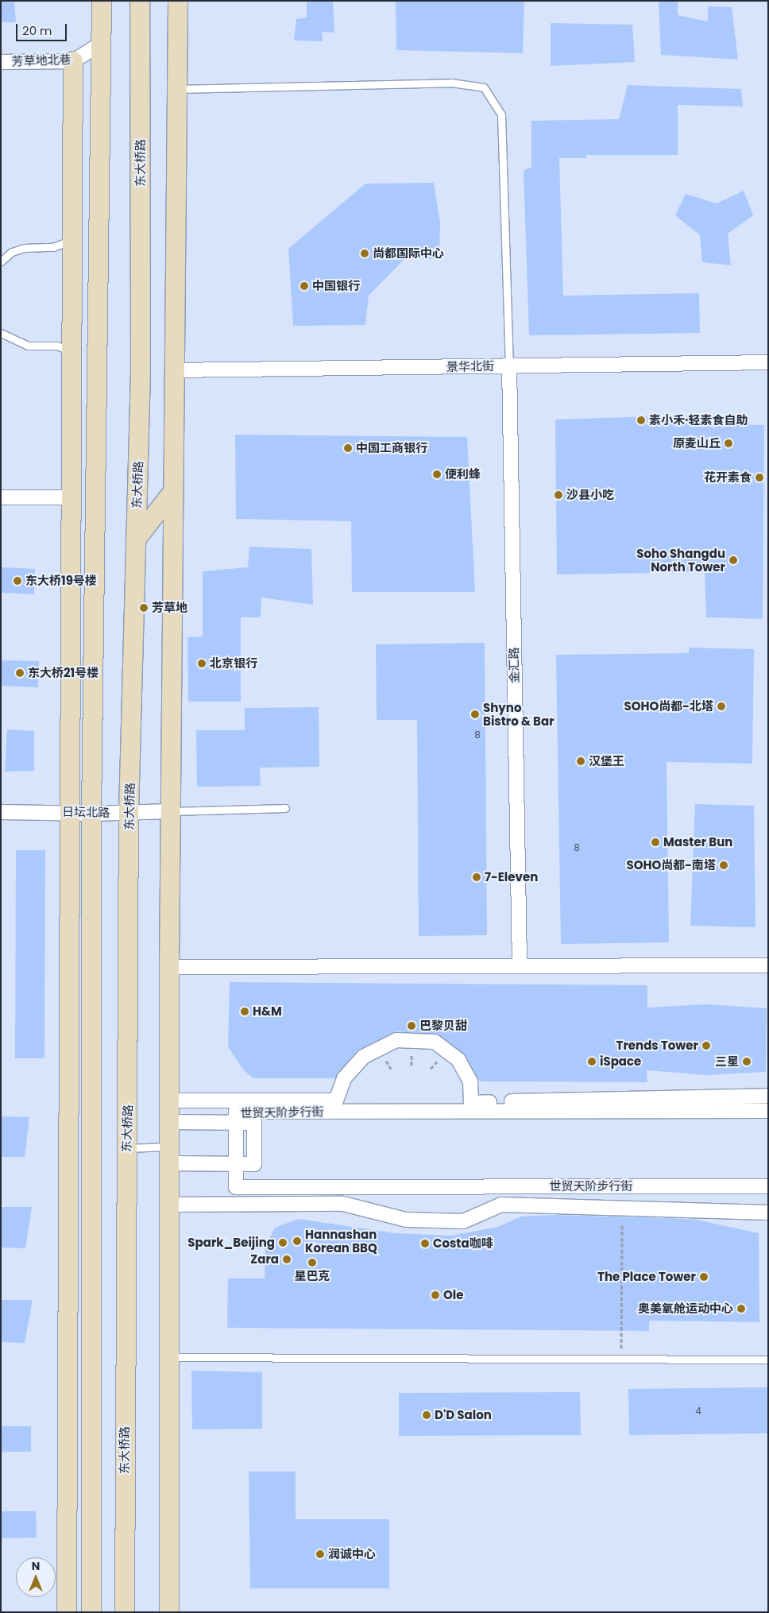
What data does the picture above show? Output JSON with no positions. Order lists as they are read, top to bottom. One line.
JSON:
{"streets":{"street":["芳草地北巷","东大桥路","景华北街","金汇路","日坛北路","世贸天阶步行街"]},"crossings":[["东大桥路","日坛北路"],["景华北街","金汇路"]],"places":["尚都国际中心","中国银行","素小禾·轻素食自助","原麦山丘","中国工商银行","便利蜂","花开素食","沙县小吃","Soho Shangdu North Tower","东大桥19号楼","芳草地","北京银行","东大桥21号楼","SOHO尚都-北塔","Shyno Bistro & Bar","汉堡王","Master Bun","SOHO尚都-南塔","7-Eleven","H&M","巴黎贝甜","Trends Tower","iSpace","三星","Hannashan Korean BBQ","Spark_Beijing","Costa咖啡","Zara","星巴克","The Place Tower","Ole","奥美氧舱运动中心","D'D Salon","润诚中心"],"house_numbers":["8","8","4"],"scale_bar":"20 m","north":"top"}
